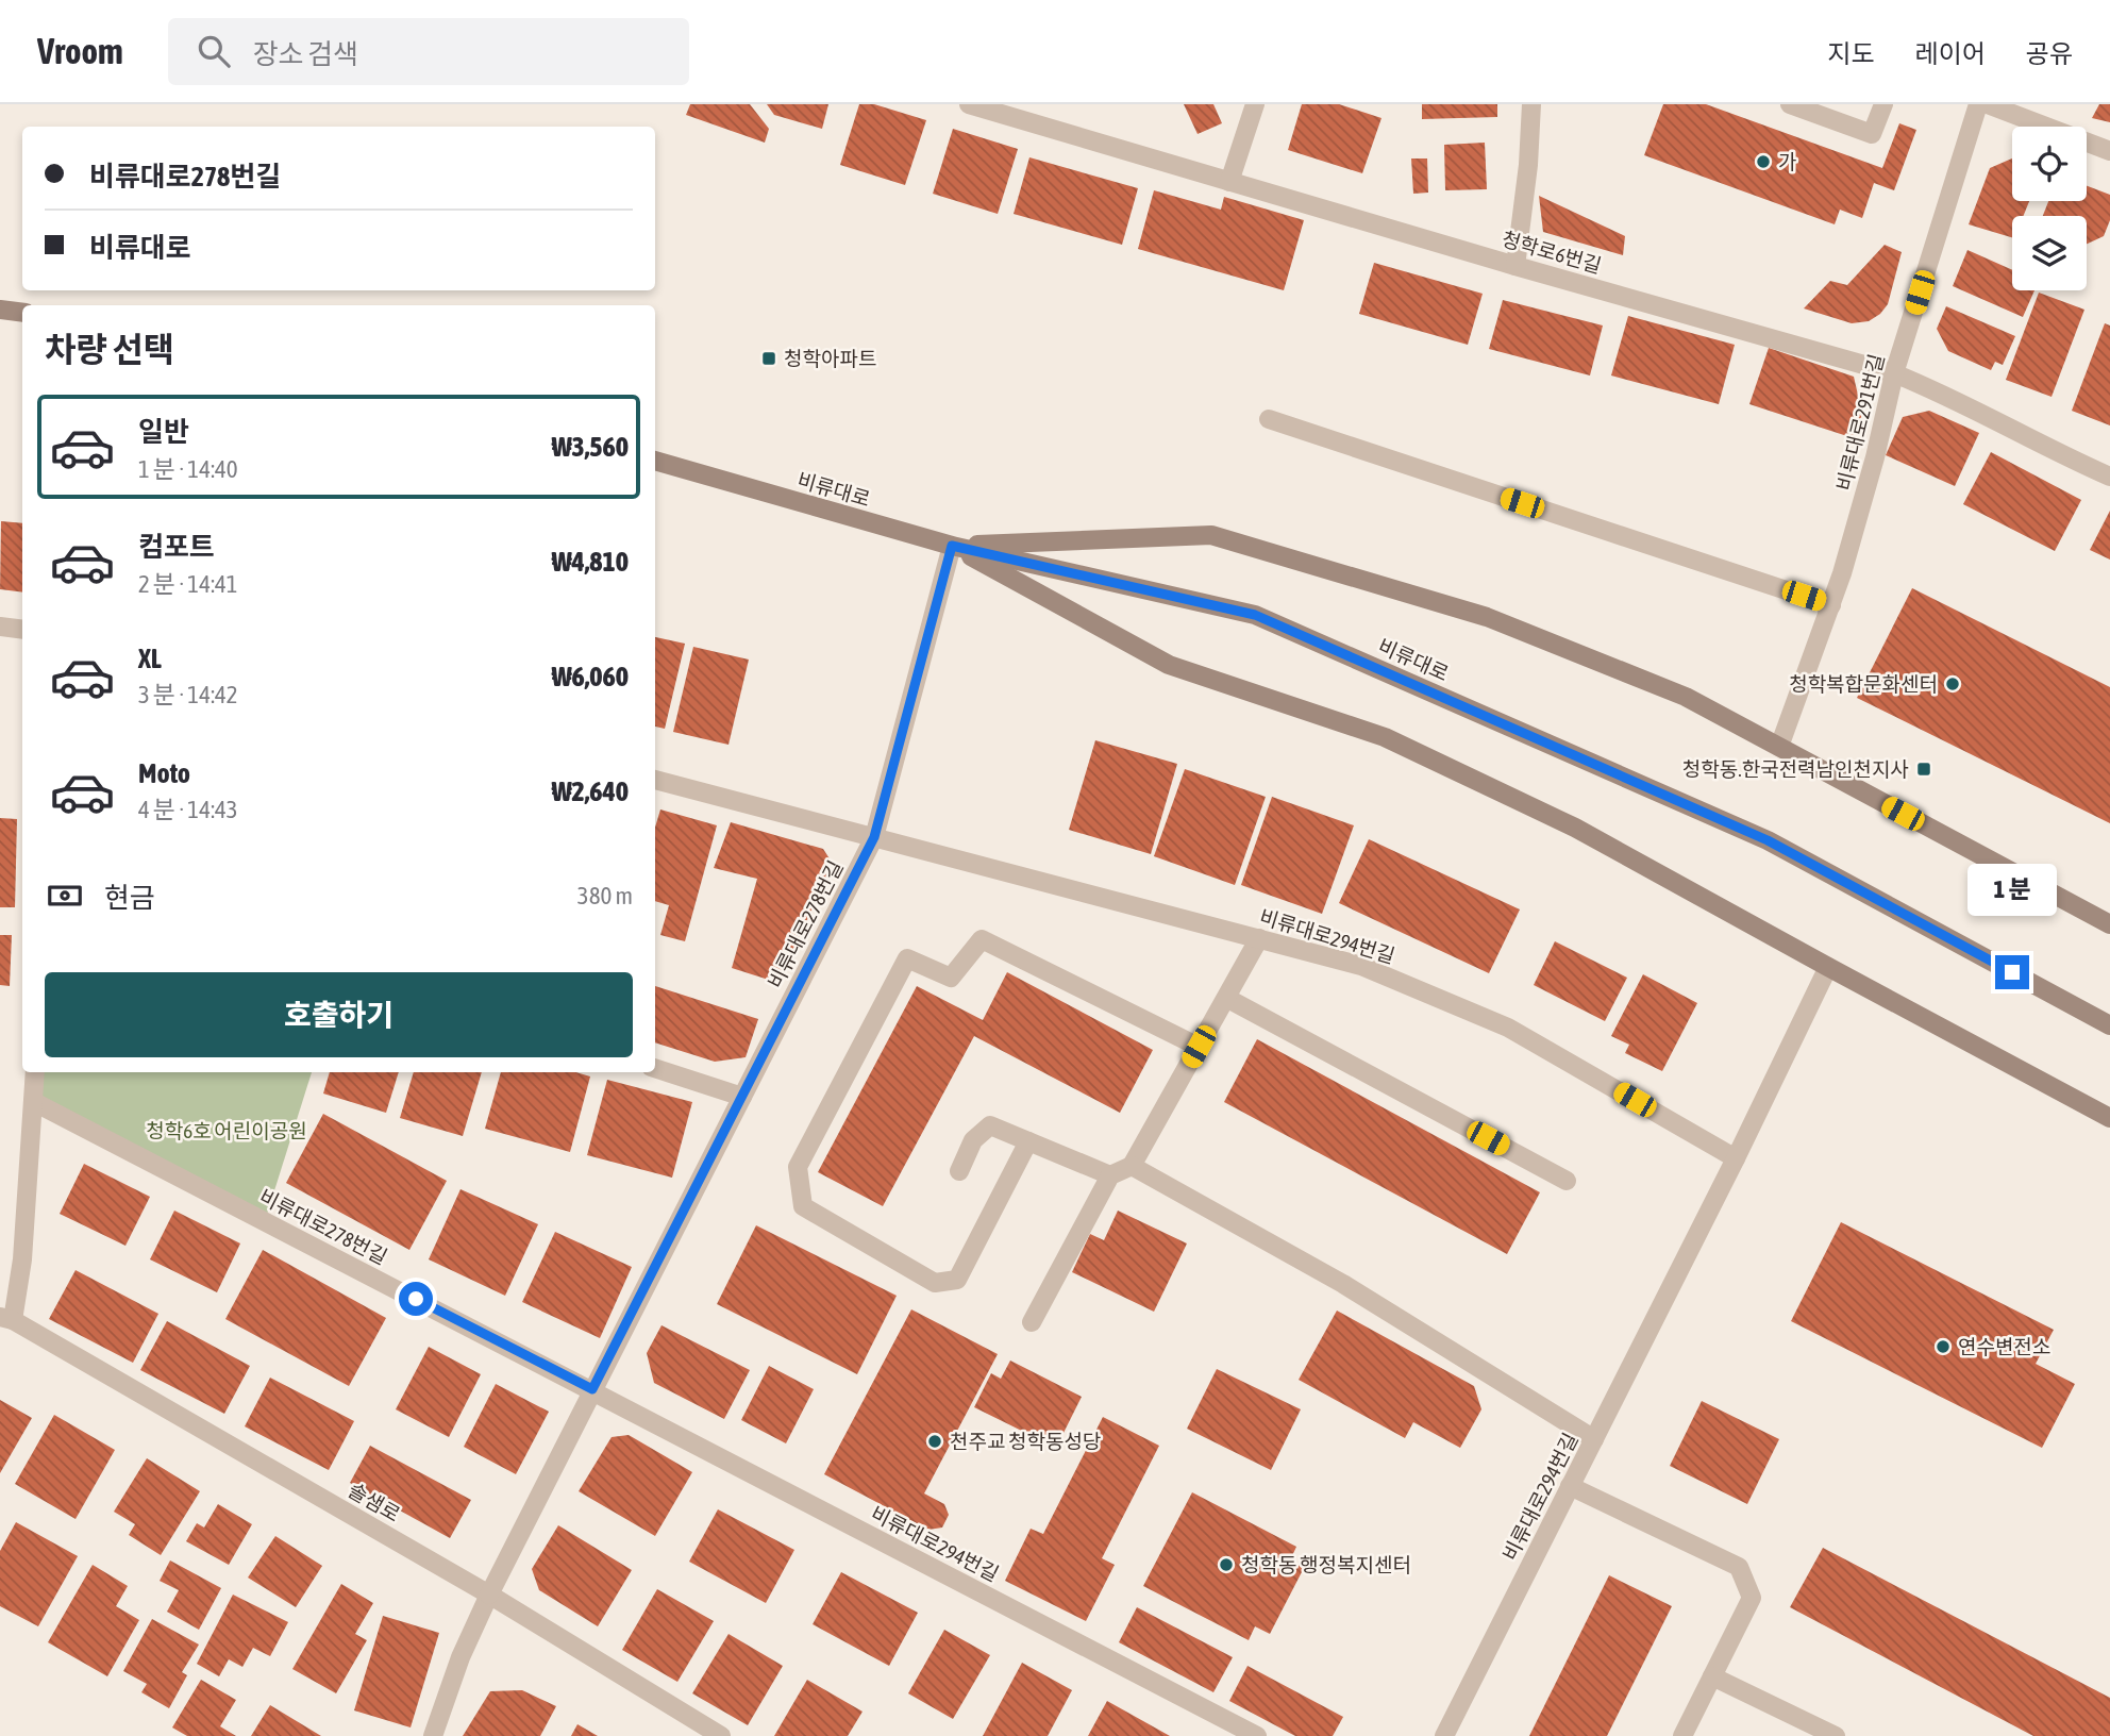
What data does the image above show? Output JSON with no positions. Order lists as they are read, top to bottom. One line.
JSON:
{"streets":{"main road":["비류대로"],"street":["청학로6번길","비류대로291번길","비류대로278번길","비류대로294번길","솔샘로"]},"crossings":[["청학로6번길","비류대로291번길"],["비류대로","비류대로278번길"],["비류대로278번길","비류대로294번길"],["비류대로278번길","솔샘로"]],"parks":["청학6호 어린이공원"],"places":{"other":["가","청학복합문화센터","연수변전소","천주교 청학동성당","청학동 행정복지센터"],"transit":["청학아파트","청학동.한국전력남인천지사"]},"page":{"header":"Vroom","search":"장소 검색","nav":["지도","레이어","공유"],"banner":["비류대로278번길","비류대로"],"heading":"차량 선택","list":[{"name":"일반","note":"1 분 · 14:40","value":"₩3,560"},{"name":"컴포트","note":"2 분 · 14:41","value":"₩4,810"},{"name":"XL","note":"3 분 · 14:42","value":"₩6,060"},{"name":"Moto","note":"4 분 · 14:43","value":"₩2,640"}],"pay":["현금","380 m"],"bubble":"1 분","buttons":"호출하기"}}
